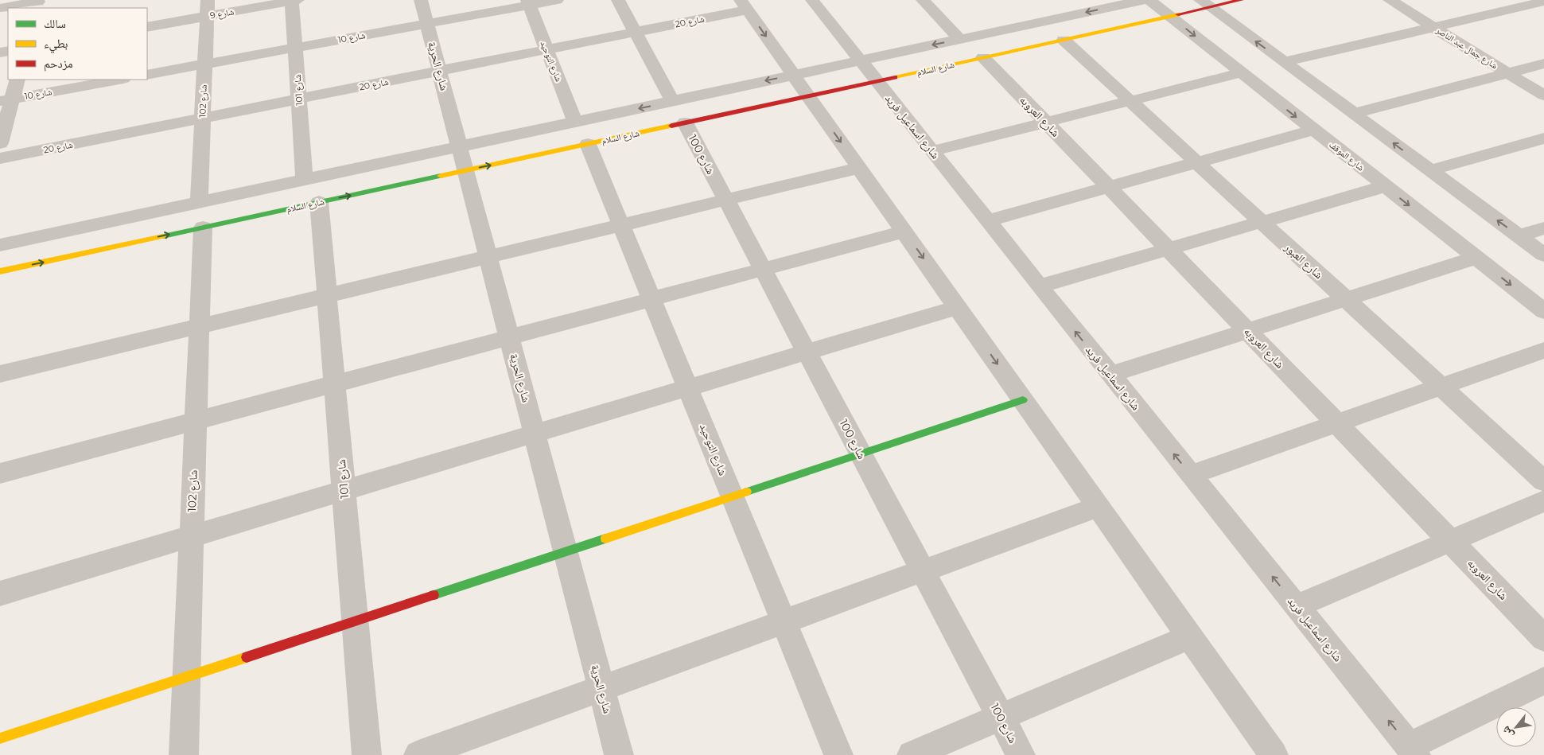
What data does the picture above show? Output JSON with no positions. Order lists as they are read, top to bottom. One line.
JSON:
{"streets":{"street":["شارع 9","شارع 20","شارع 10","شارع جمال عبد الناصر","شارع التوحيد","شارع الحرية","شارع السلام","شارع 101","شارع 102","شارع العروبه","شارع اسماعيل فريد","شارع 100","شارع الموقف","شارع العبور"]},"crossings":[["شارع 9","شارع 101"],["شارع 9","شارع 102"],["شارع 20","شارع التوحيد"],["شارع 20","شارع الحرية"],["شارع 20","شارع 101"],["شارع 20","شارع 102"],["شارع 10","شارع التوحيد"],["شارع 10","شارع الحرية"],["شارع 10","شارع 101"],["شارع 10","شارع 102"],["شارع التوحيد","شارع السلام"],["شارع الحرية","شارع السلام"],["شارع السلام","شارع 101"],["شارع السلام","شارع 102"],["شارع السلام","شارع العروبه"],["شارع السلام","شارع اسماعيل فريد"],["شارع السلام","شارع 100"],["شارع السلام","شارع الموقف"],["شارع السلام","شارع العبور"]],"legend":["سالك","بطيء","مزدحم"],"north":"bottom left"}
